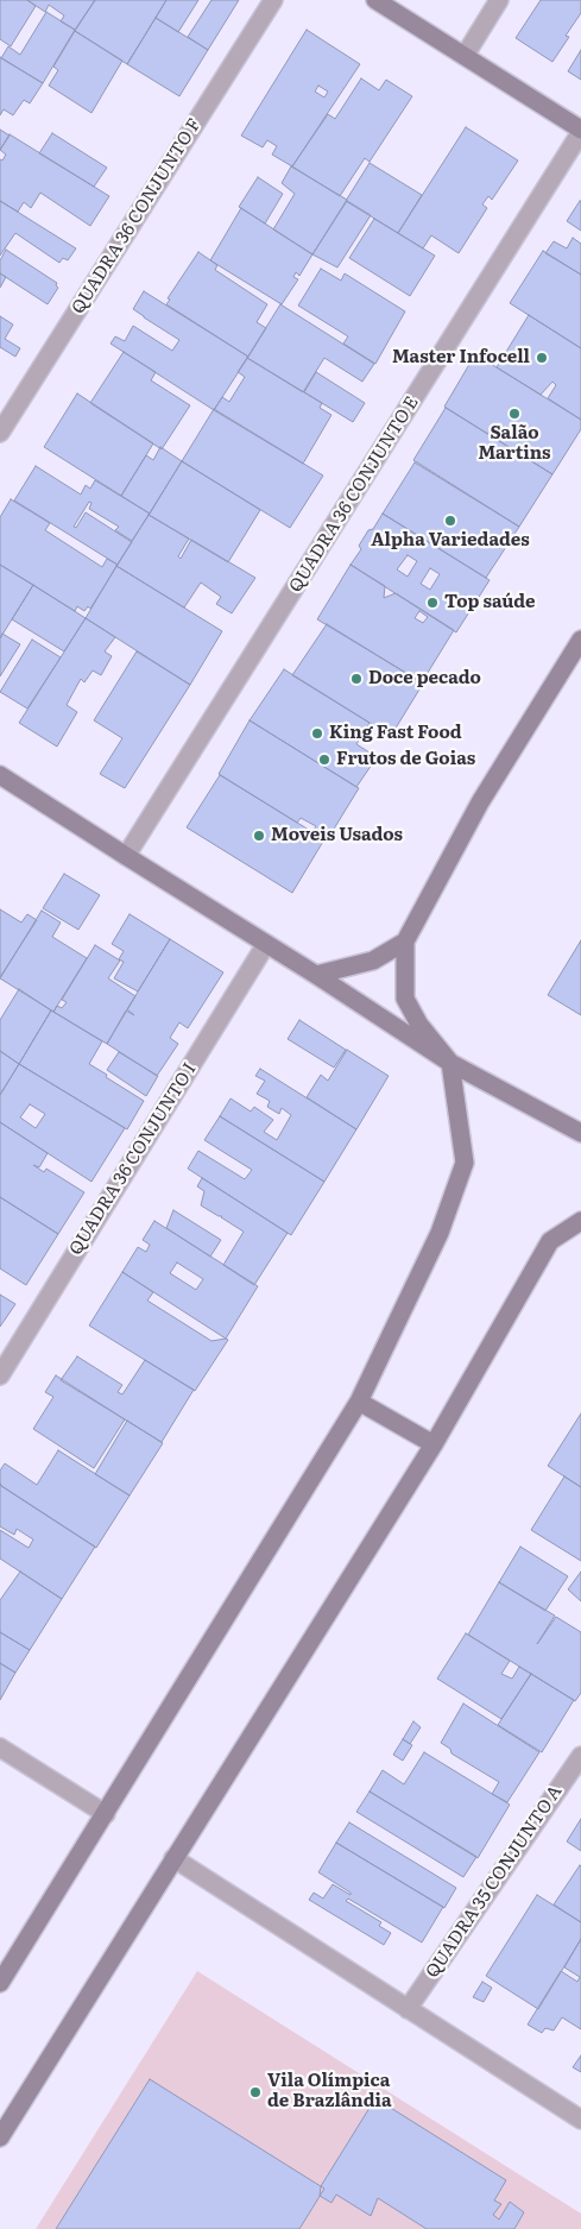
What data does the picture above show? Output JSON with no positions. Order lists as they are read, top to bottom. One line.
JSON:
{"streets":{"street":["QUADRA 36 CONJUNTO F","QUADRA 36 CONJUNTO E","QUADRA 36 CONJUNTO I","QUADRA 35 CONJUNTO A"]},"places":["Master Infocell","Salão Martins","Alpha Variedades","Top saúde","Doce pecado","King Fast Food","Frutos de Goias","Moveis Usados","Vila Olímpica de Brazlândia"]}
